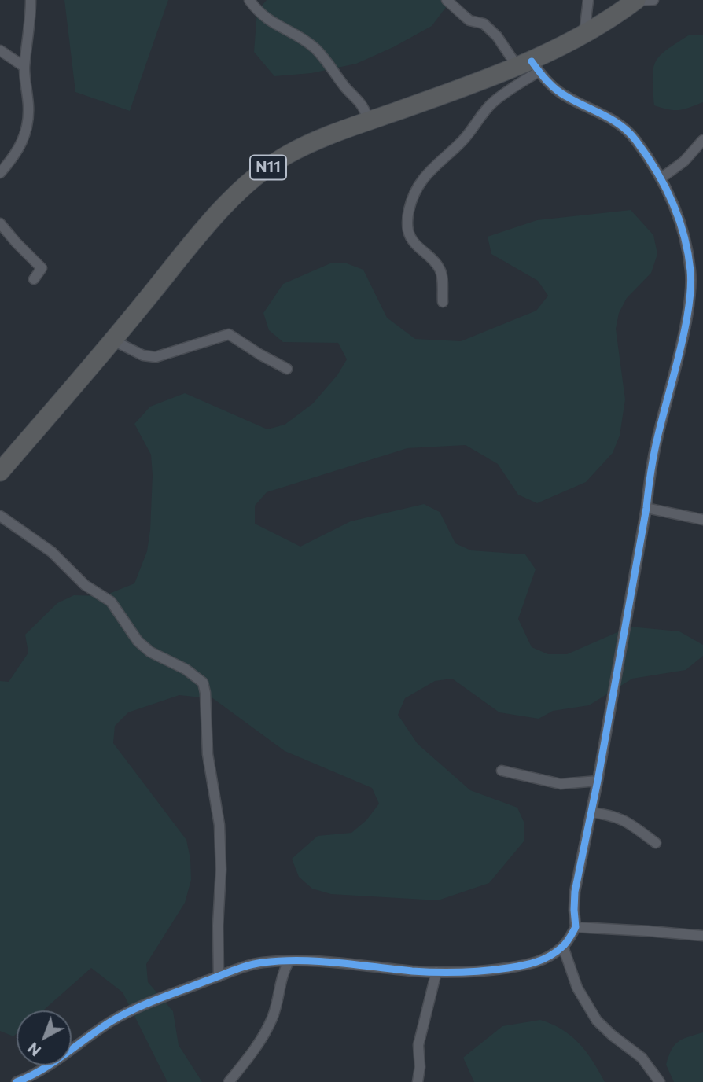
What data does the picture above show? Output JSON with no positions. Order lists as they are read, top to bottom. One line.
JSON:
{"streets":{"highway":["N11"]},"north":"bottom left"}
